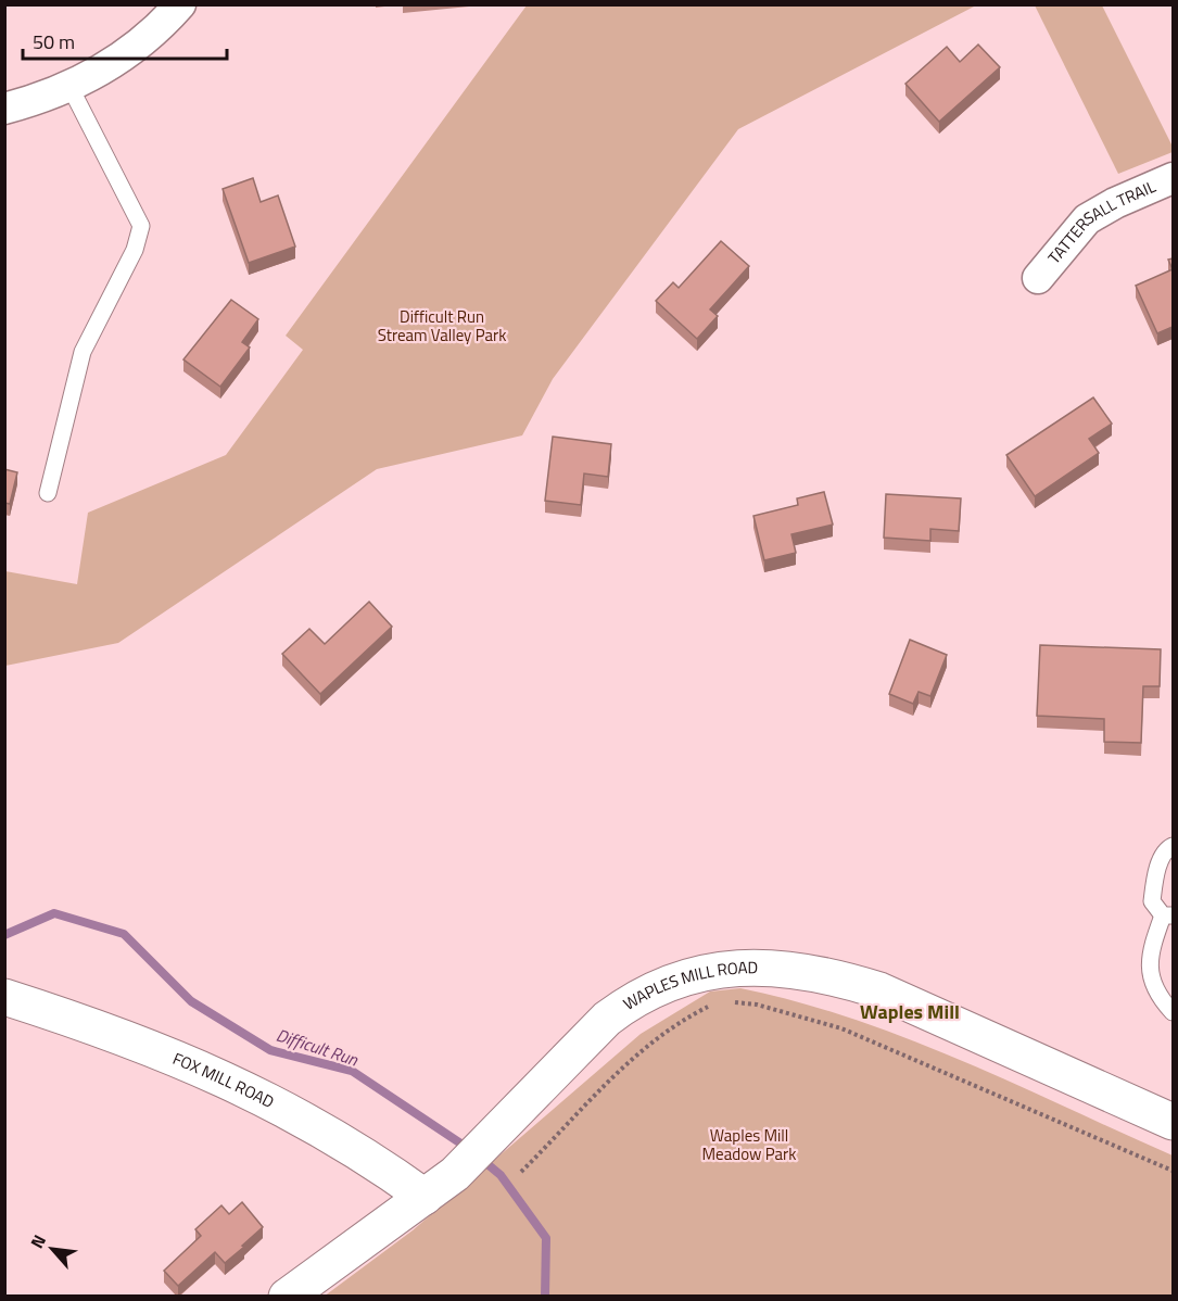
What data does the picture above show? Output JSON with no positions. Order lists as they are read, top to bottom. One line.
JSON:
{"streets":{"main road":["WAPLES MILL ROAD","FOX MILL ROAD"],"street":["TATTERSALL TRAIL"]},"crossings":[["WAPLES MILL ROAD","FOX MILL ROAD"]],"districts":["Waples Mill"],"water":["Difficult Run"],"parks":["Difficult Run Stream Valley Park","Waples Mill Meadow Park"],"scale_bar":"50 m","north":"top left"}
